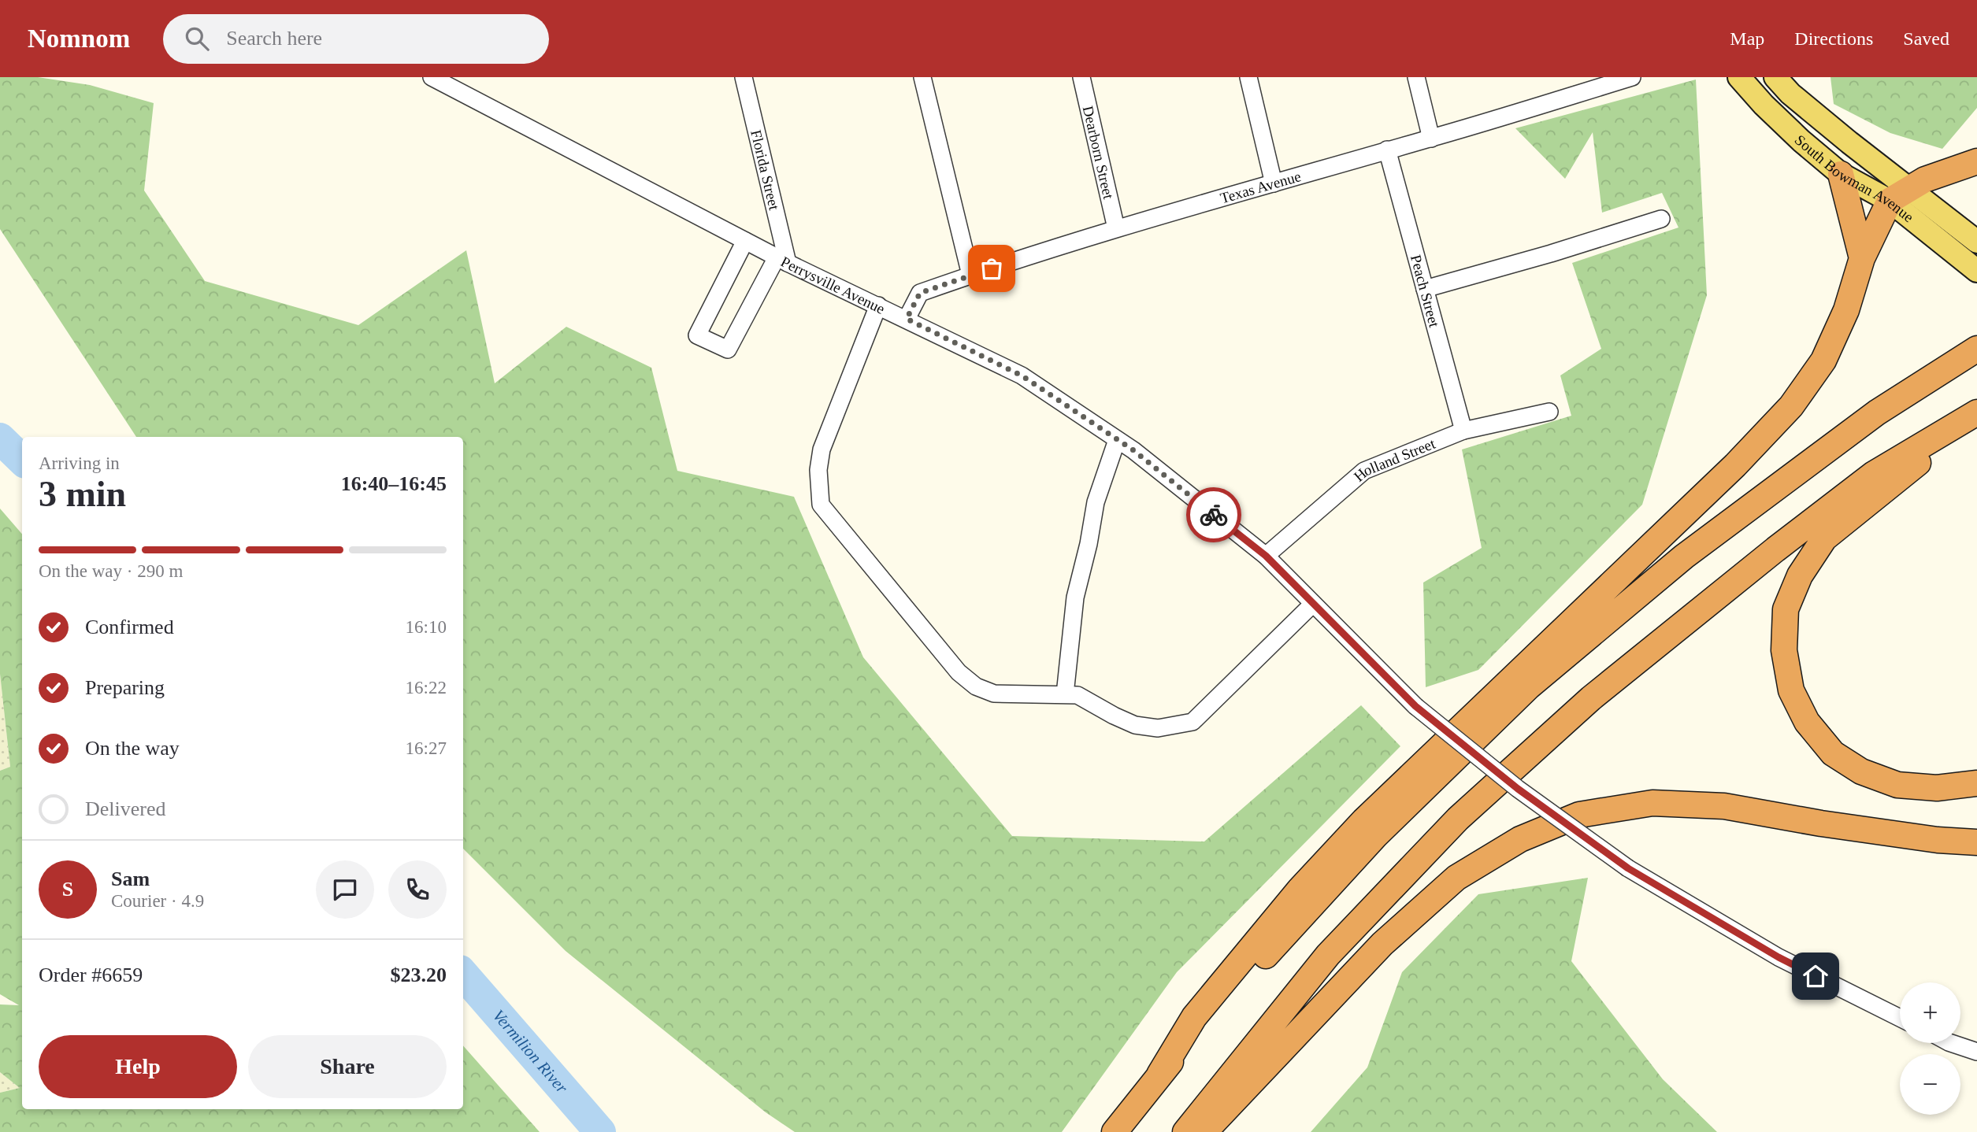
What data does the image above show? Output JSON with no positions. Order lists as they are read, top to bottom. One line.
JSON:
{"streets":{"main road":["South Bowman Avenue"],"street":["Dearborn Street","Florida Street","Texas Avenue","Perrysville Avenue","Peach Street","Holland Street"]},"crossings":[["Dearborn Street","Texas Avenue"],["Florida Street","Perrysville Avenue"],["Texas Avenue","Perrysville Avenue"],["Texas Avenue","Peach Street"],["Perrysville Avenue","Holland Street"],["Peach Street","Holland Street"]],"water":["Vermilion River"],"page":{"header":"Nomnom","search":"Search here","nav":["Map","Directions","Saved"],"heading":["3 min","Arriving in","16:40–16:45"],"panel":["Sam","Courier · 4.9","Order #6659","$23.20"],"bar":"On the way · 290 m","list":[["Confirmed","16:10"],["Preparing","16:22"],["On the way","16:27"],"Delivered"],"round":"S","map_buttons":["+","−"],"buttons":["Help","Share"]}}
